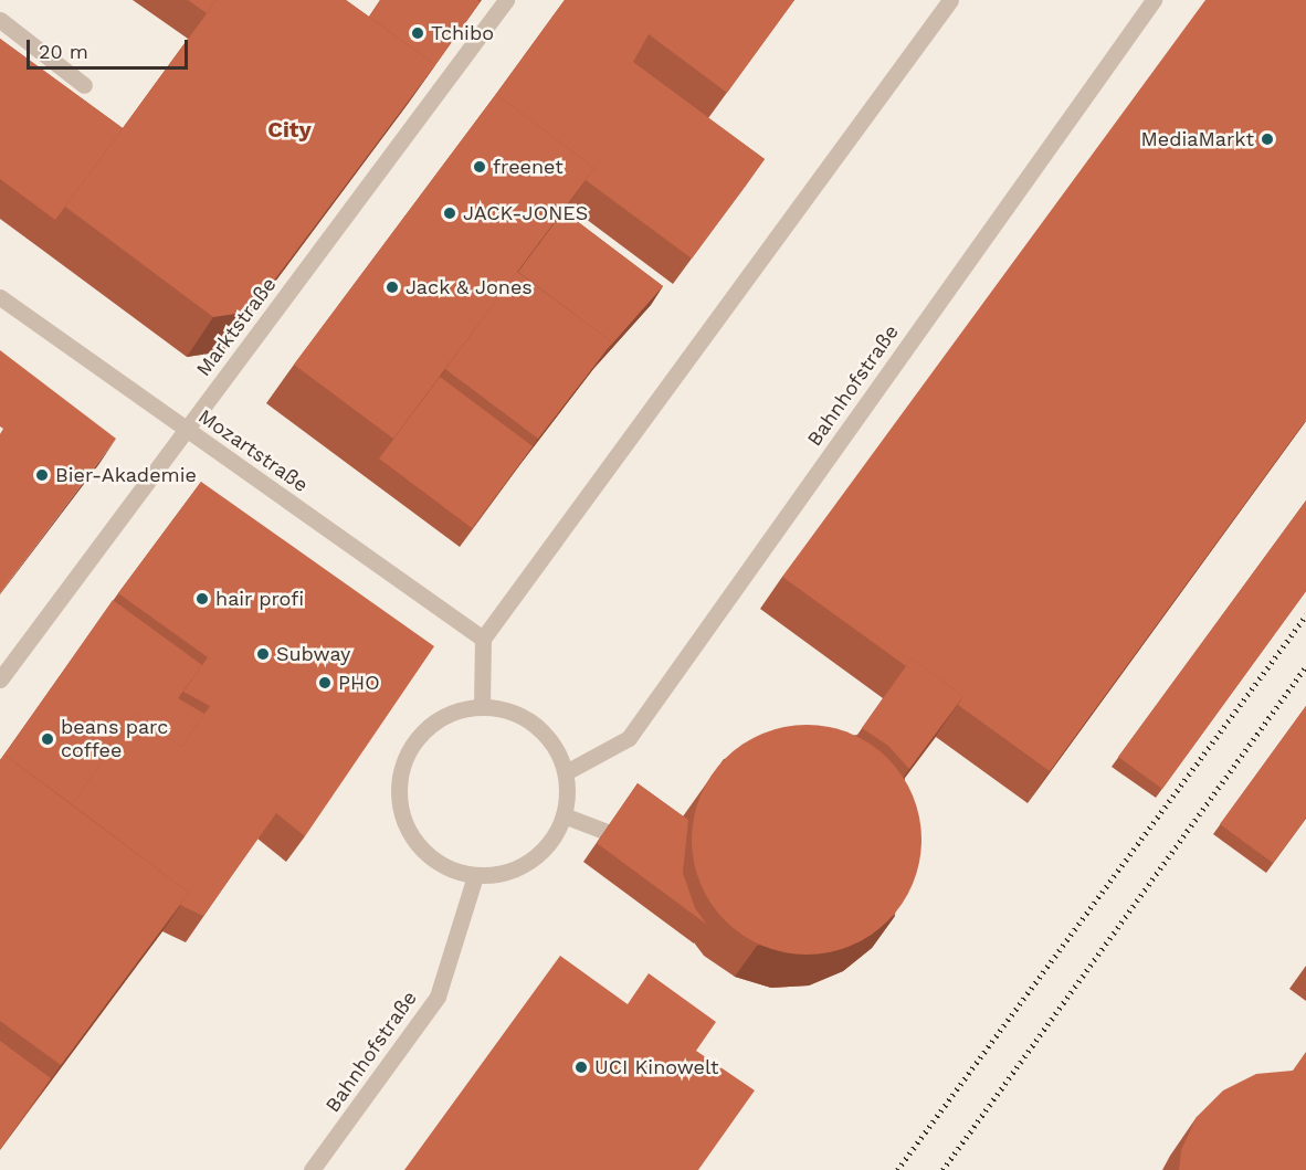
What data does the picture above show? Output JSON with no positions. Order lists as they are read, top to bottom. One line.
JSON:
{"streets":{"street":["Marktstraße","Bahnhofstraße","Mozartstraße"]},"crossings":[["Marktstraße","Mozartstraße"]],"districts":["City"],"places":["Tchibo","MediaMarkt","freenet","JACK-JONES","Jack & Jones","Bier-Akademie","hair profi","Subway","PHO","beans parc coffee","UCI Kinowelt"],"scale_bar":"20 m"}
